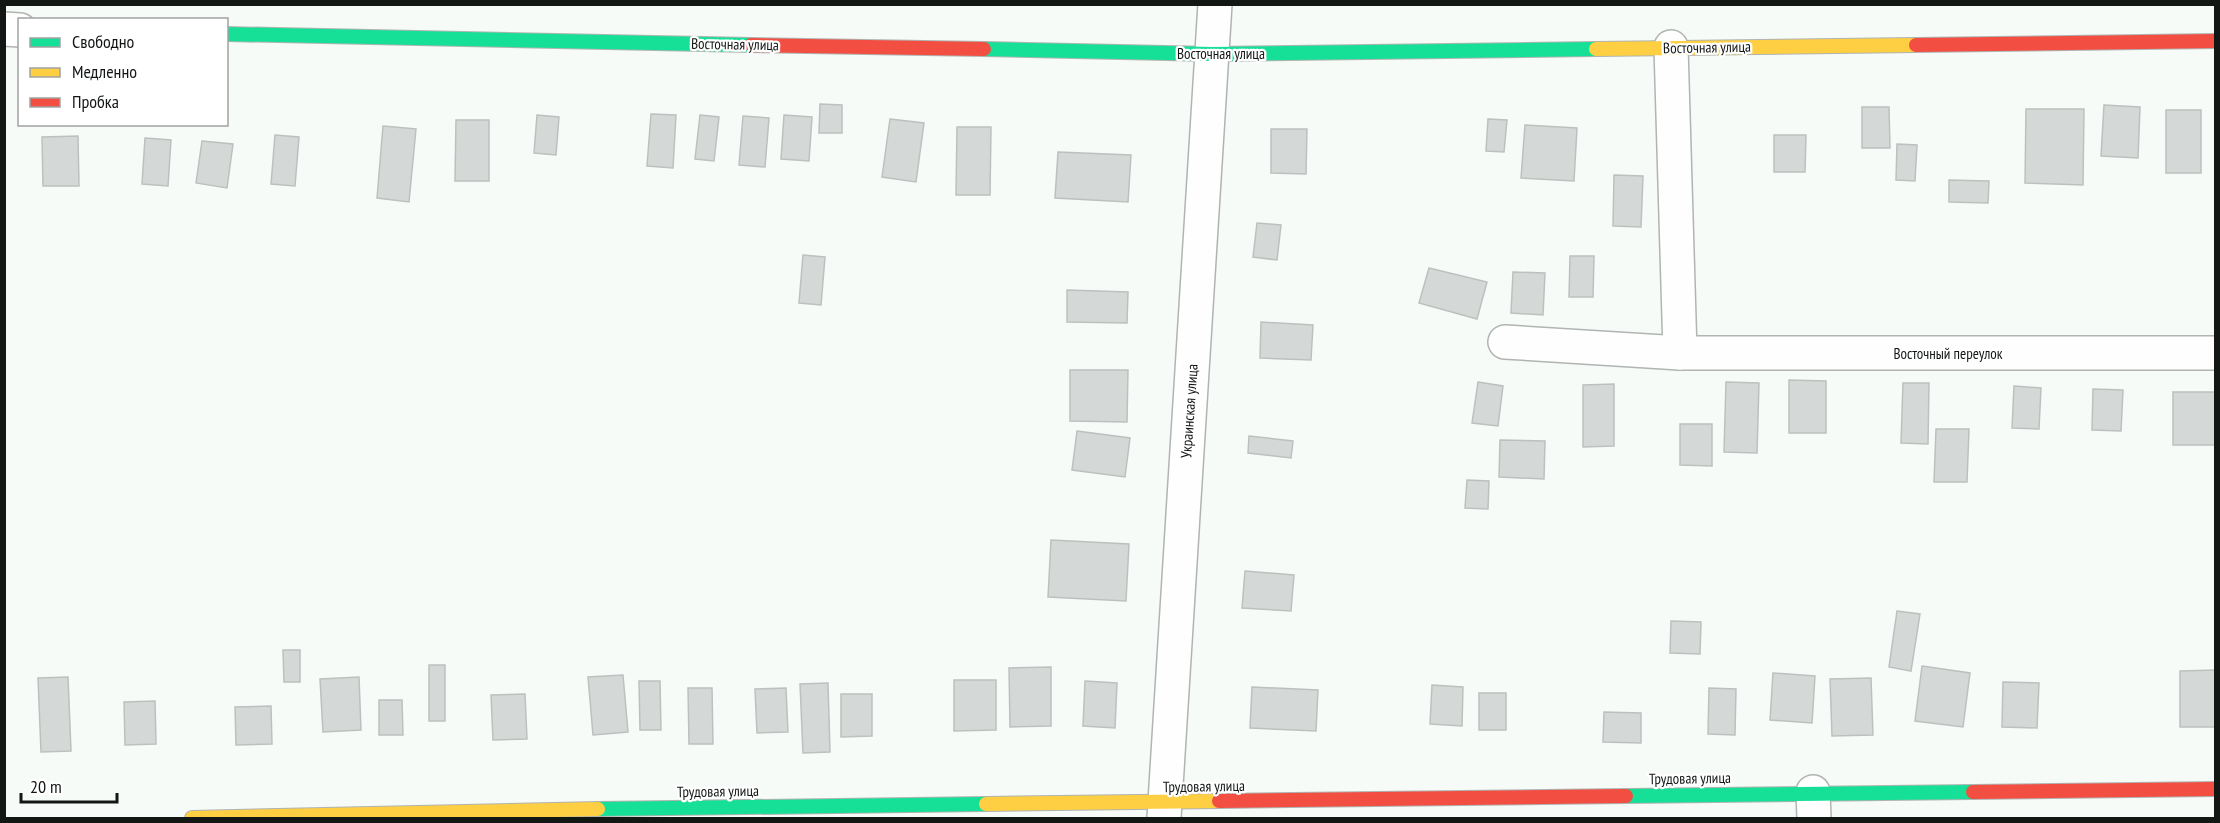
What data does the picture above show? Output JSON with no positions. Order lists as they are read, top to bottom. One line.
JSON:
{"streets":{"street":["Восточная улица","Восточный переулок","Украинская улица","Трудовая улица"]},"crossings":[["Восточная улица","Украинская улица"],["Украинская улица","Трудовая улица"]],"legend":["Свободно","Медленно","Пробка"],"scale_bar":"20 m"}
